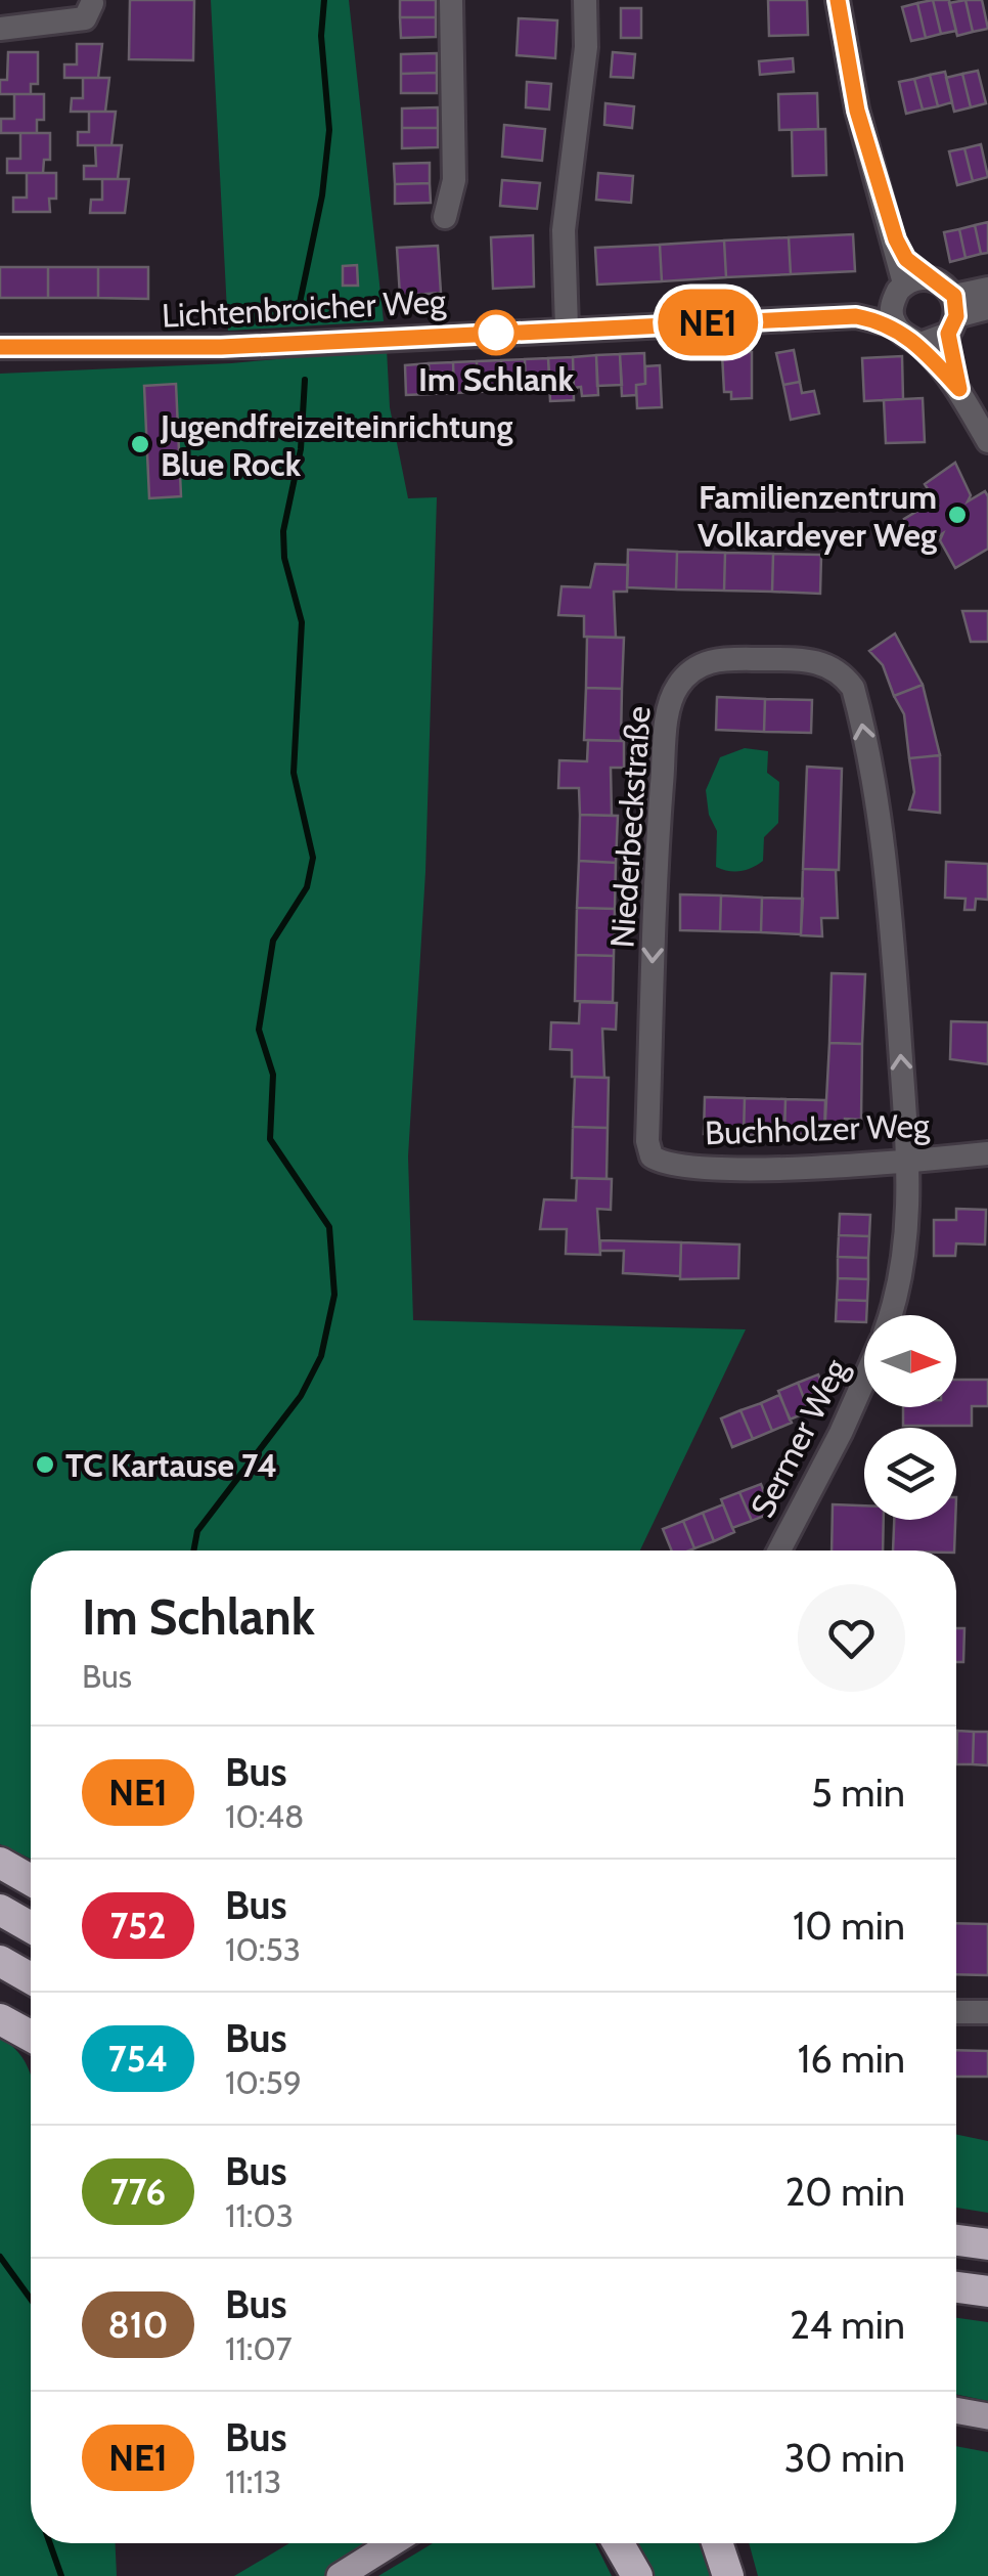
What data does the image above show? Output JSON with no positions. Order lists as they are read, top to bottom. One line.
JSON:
{"streets":{"street":["Lichtenbroicher Weg","Niederbeckstraße","Buchholzer Weg","Sermer Weg"]},"crossings":[["Niederbeckstraße","Buchholzer Weg"],["Niederbeckstraße","Sermer Weg"],["Buchholzer Weg","Sermer Weg"]],"places":["Im Schlank","Jugendfreizeiteinrichtung Blue Rock","Familienzentrum Volkardeyer Weg","TC Kartause 74"],"lines":["bus line NE1"],"north":"right","page":{"on_map":"NE1","heading":["Im Schlank","Bus"],"list":[{"mark":"NE1","name":"Bus","note":"10:48","value":"5 min"},{"mark":"752","name":"Bus","note":"10:53","value":"10 min"},{"mark":"754","name":"Bus","note":"10:59","value":"16 min"},{"mark":"776","name":"Bus","note":"11:03","value":"20 min"},{"mark":"810","name":"Bus","note":"11:07","value":"24 min"},{"mark":"NE1","name":"Bus","note":"11:13","value":"30 min"}]}}
